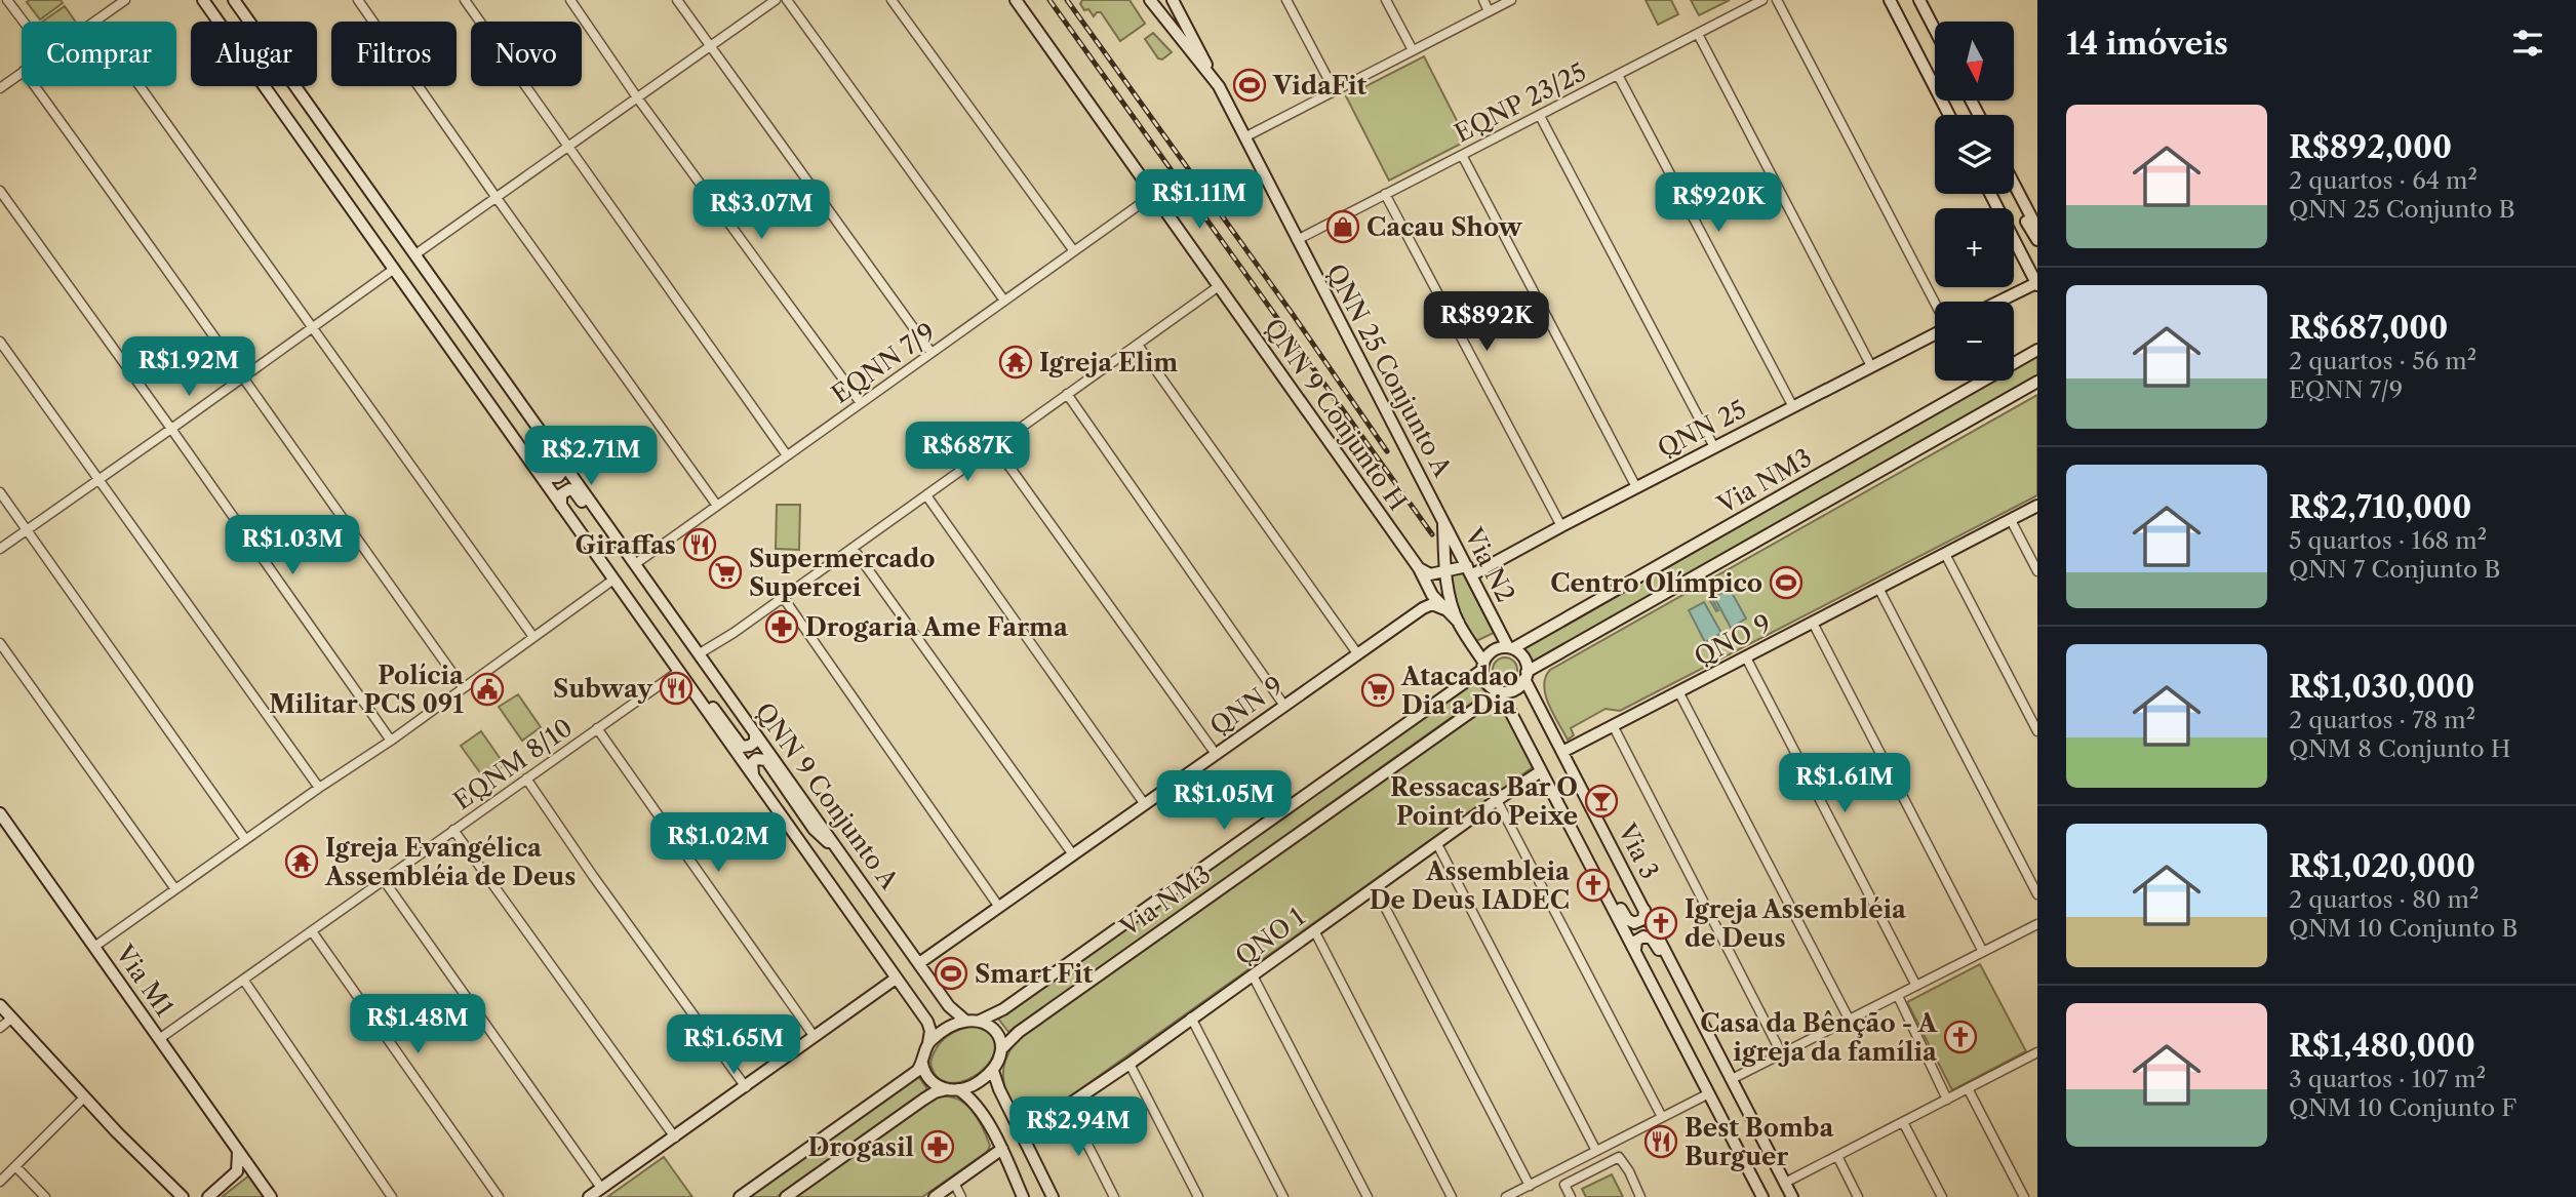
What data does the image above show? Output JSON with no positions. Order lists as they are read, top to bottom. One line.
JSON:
{"streets":{"main road":["QNN 25 Conjunto A","QNN 9 Conjunto H","QNN 25","Via NM3","Via N2","QNO 9","QNN 9","QNN 9 Conjunto A","Via 3","QNO 1","Via M1"],"street":["EQNP 23/25","EQNN 7/9","EQNM 8/10"]},"crossings":[["EQNP 23/25","QNN 25 Conjunto A"],["EQNN 7/9","QNN 9 Conjunto H"],["EQNN 7/9","QNN 9 Conjunto A"],["QNN 25 Conjunto A","Via N2"],["QNN 9 Conjunto H","Via N2"],["QNN 9 Conjunto H","QNN 9"],["QNN 25","Via N2"],["Via NM3","Via N2"],["Via NM3","QNN 9 Conjunto A"],["Via NM3","Via 3"],["Via N2","QNN 9"],["Via N2","Via 3"],["QNO 9","Via 3"],["QNN 9","QNN 9 Conjunto A"],["EQNM 8/10","Via M1"],["Via 3","QNO 1"]],"places":{"sports":["VidaFit","Centro Olímpico","Smart Fit"],"shop":["Cacau Show"],"temple":["Igreja Elim","Igreja Evangélica Assembléia de Deus"],"restaurant":["Giraffas","Subway","Best Bomba Burguer"],"supermarket":["Supermercado Supercei","Atacadao Dia a Dia"],"pharmacy":["Drogaria Ame Farma","Drogasil"],"public building":["Polícia Militar PCS 091"],"bar":["Ressacas Bar O Point do Peixe"],"church":["Assembleia De Deus IADEC","Igreja Assembléia de Deus","Casa da Bênção - A igreja da família"]},"north":"bottom","page":{"heading":"14 imóveis","map_buttons":["+","−"],"chip":["Comprar","Alugar","Filtros","Novo"],"list":[{"name":"R$892,000","note":"2 quartos · 64 m² · QNN 25 Conjunto B"},{"name":"R$687,000","note":"2 quartos · 56 m² · EQNN 7/9"},{"name":"R$2,710,000","note":"5 quartos · 168 m² · QNN 7 Conjunto B"},{"name":"R$1,030,000","note":"2 quartos · 78 m² · QNM 8 Conjunto H"},{"name":"R$1,020,000","note":"2 quartos · 80 m² · QNM 10 Conjunto B"},{"name":"R$1,480,000","note":"3 quartos · 107 m² · QNM 10 Conjunto F"}],"price":["R$1.11M","R$920K","R$3.07M","R$892K","R$1.92M","R$687K","R$2.71M","R$1.03M","R$1.61M","R$1.05M","R$1.02M","R$1.48M","R$1.65M","R$2.94M"]}}
